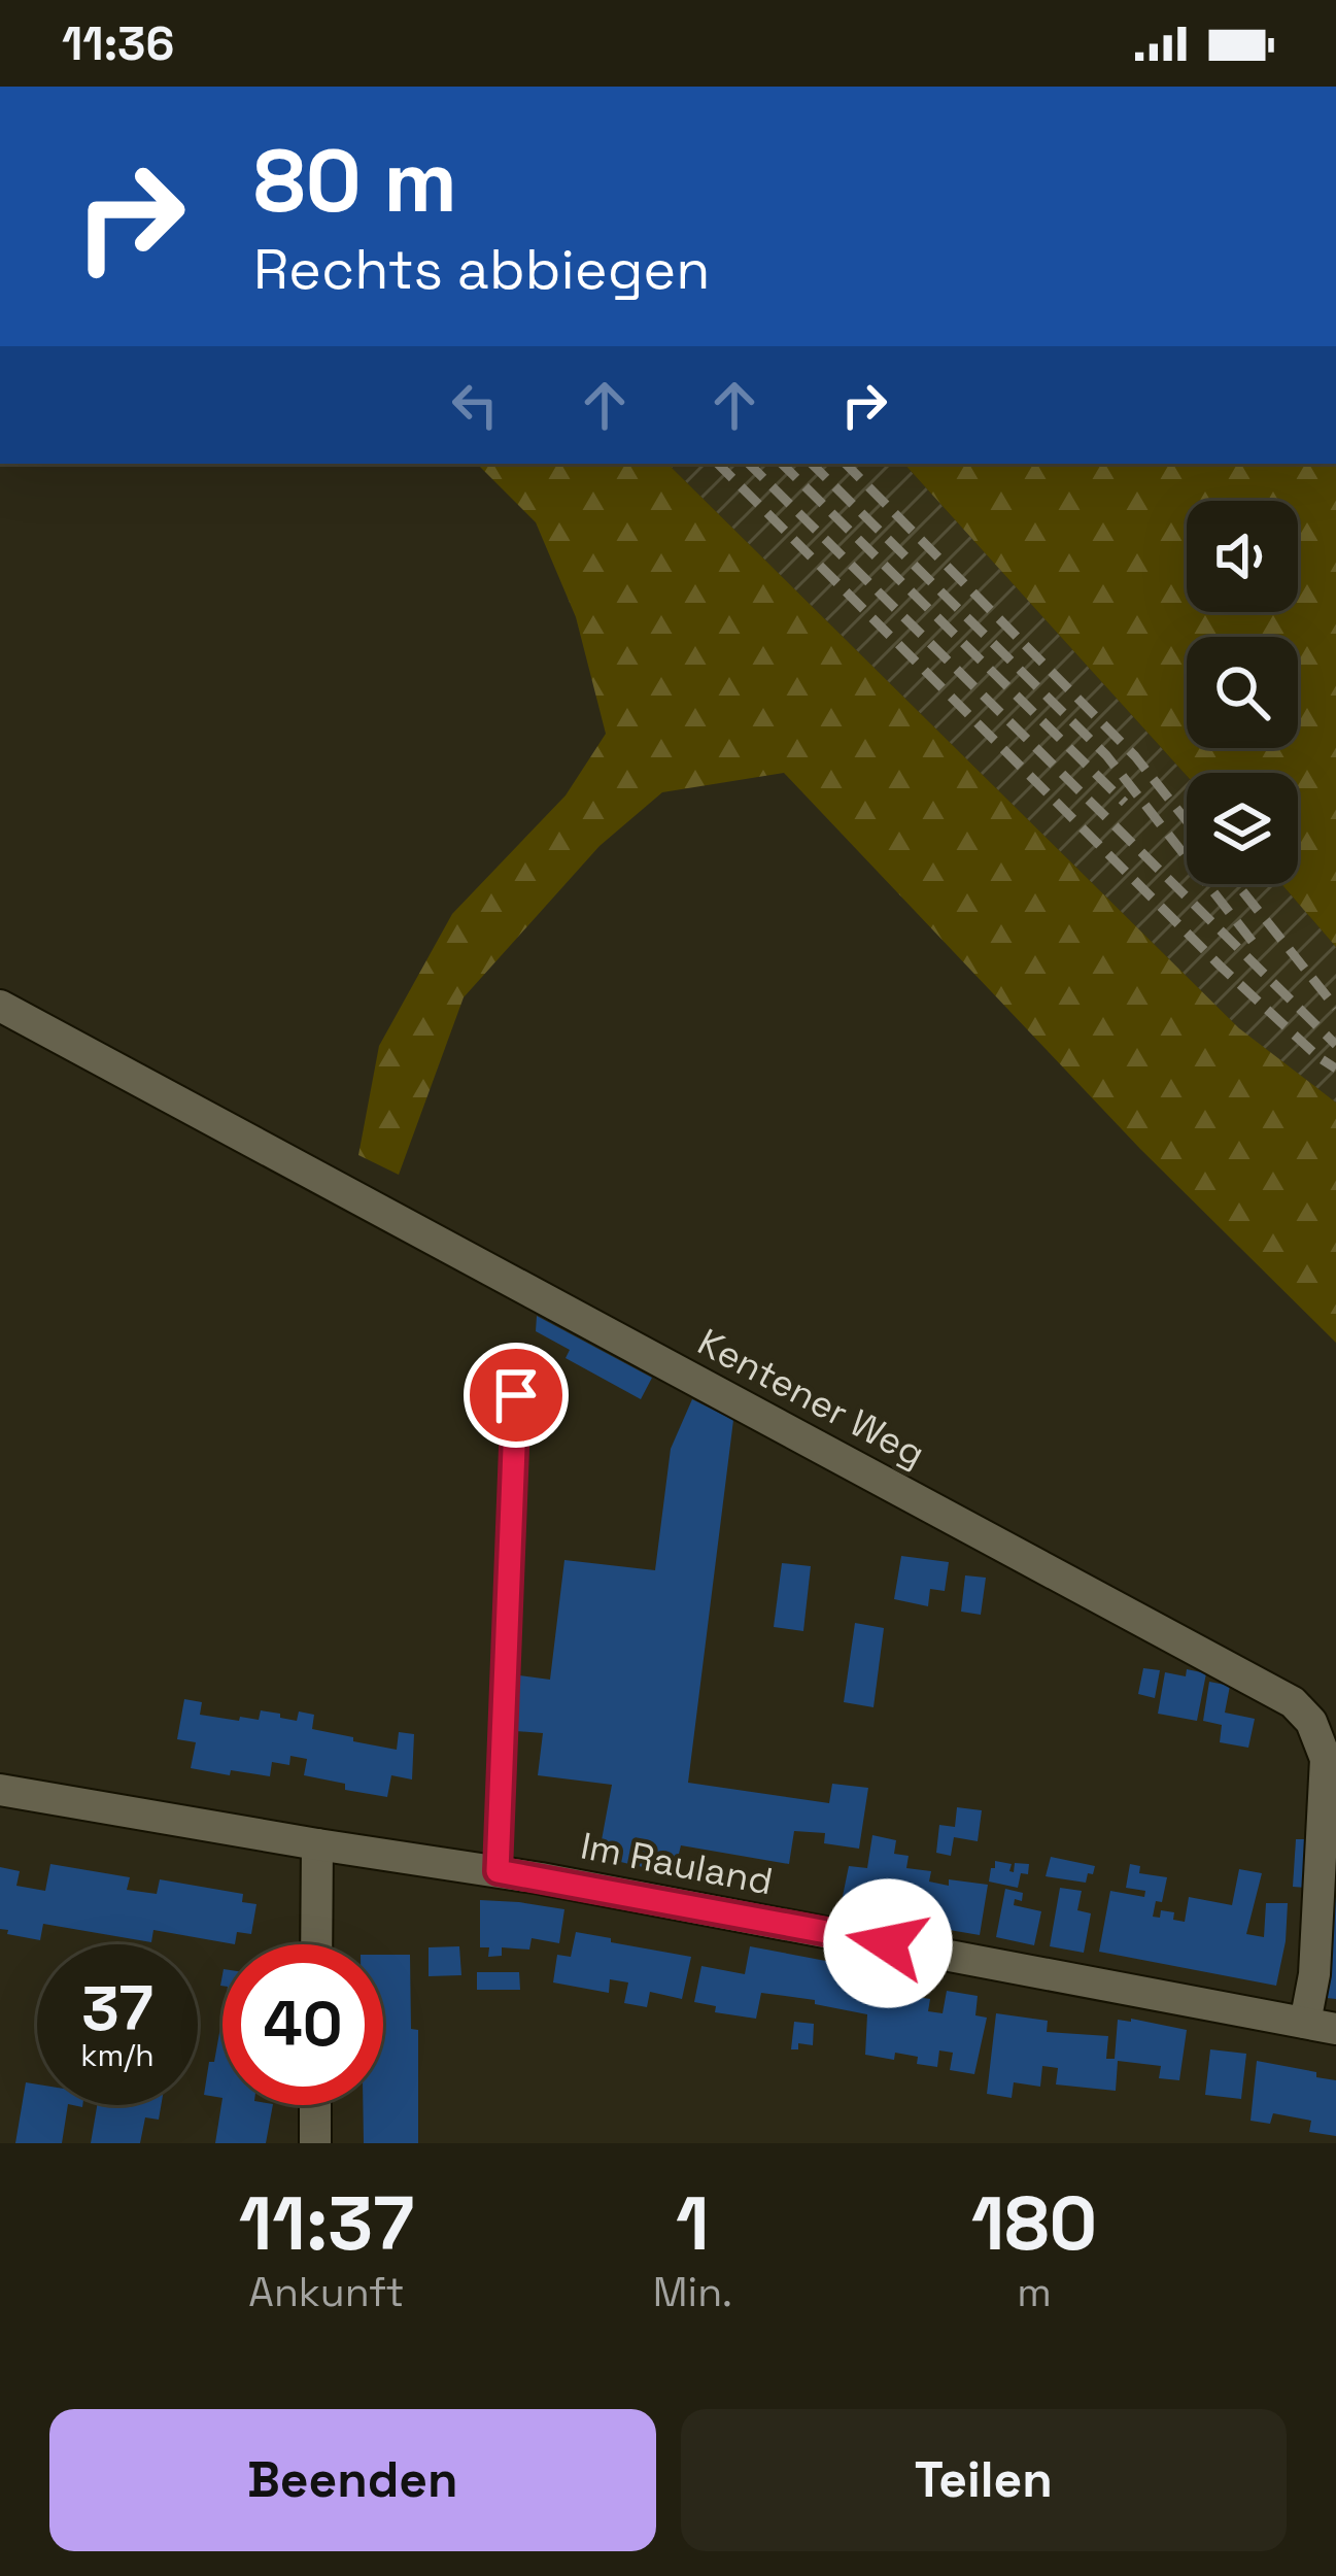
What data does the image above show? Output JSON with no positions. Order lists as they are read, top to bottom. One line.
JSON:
{"streets":{"street":["Kentener Weg","Im Rauland"]},"crossings":[["Kentener Weg","Im Rauland"]],"page":{"status":"11:36","turn":["80 m","Rechts abbiegen"],"speed":"37 km/h","limit":"40","eta":["11:37","Ankunft","1","Min.","180","m"],"buttons":["Beenden","Teilen"]}}
